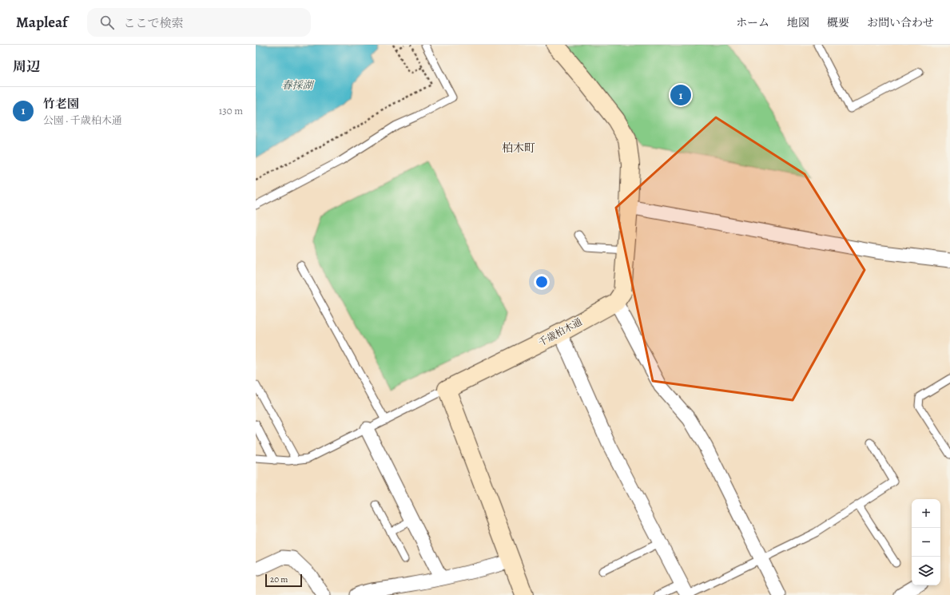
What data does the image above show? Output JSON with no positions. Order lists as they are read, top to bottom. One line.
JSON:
{"streets":{"street":["千歳柏木通"]},"districts":["柏木町"],"water":["春採湖"],"scale_bar":"20 m","page":{"header":"Mapleaf","search":"ここで検索","nav":["ホーム","地図","概要","お問い合わせ"],"heading":"周辺","pins":"1","list":[{"mark":"1","name":"竹老園","note":"公園 · 千歳柏木通","value":"130 m"}],"map_buttons":["+","−"],"scale":"20 m"}}
